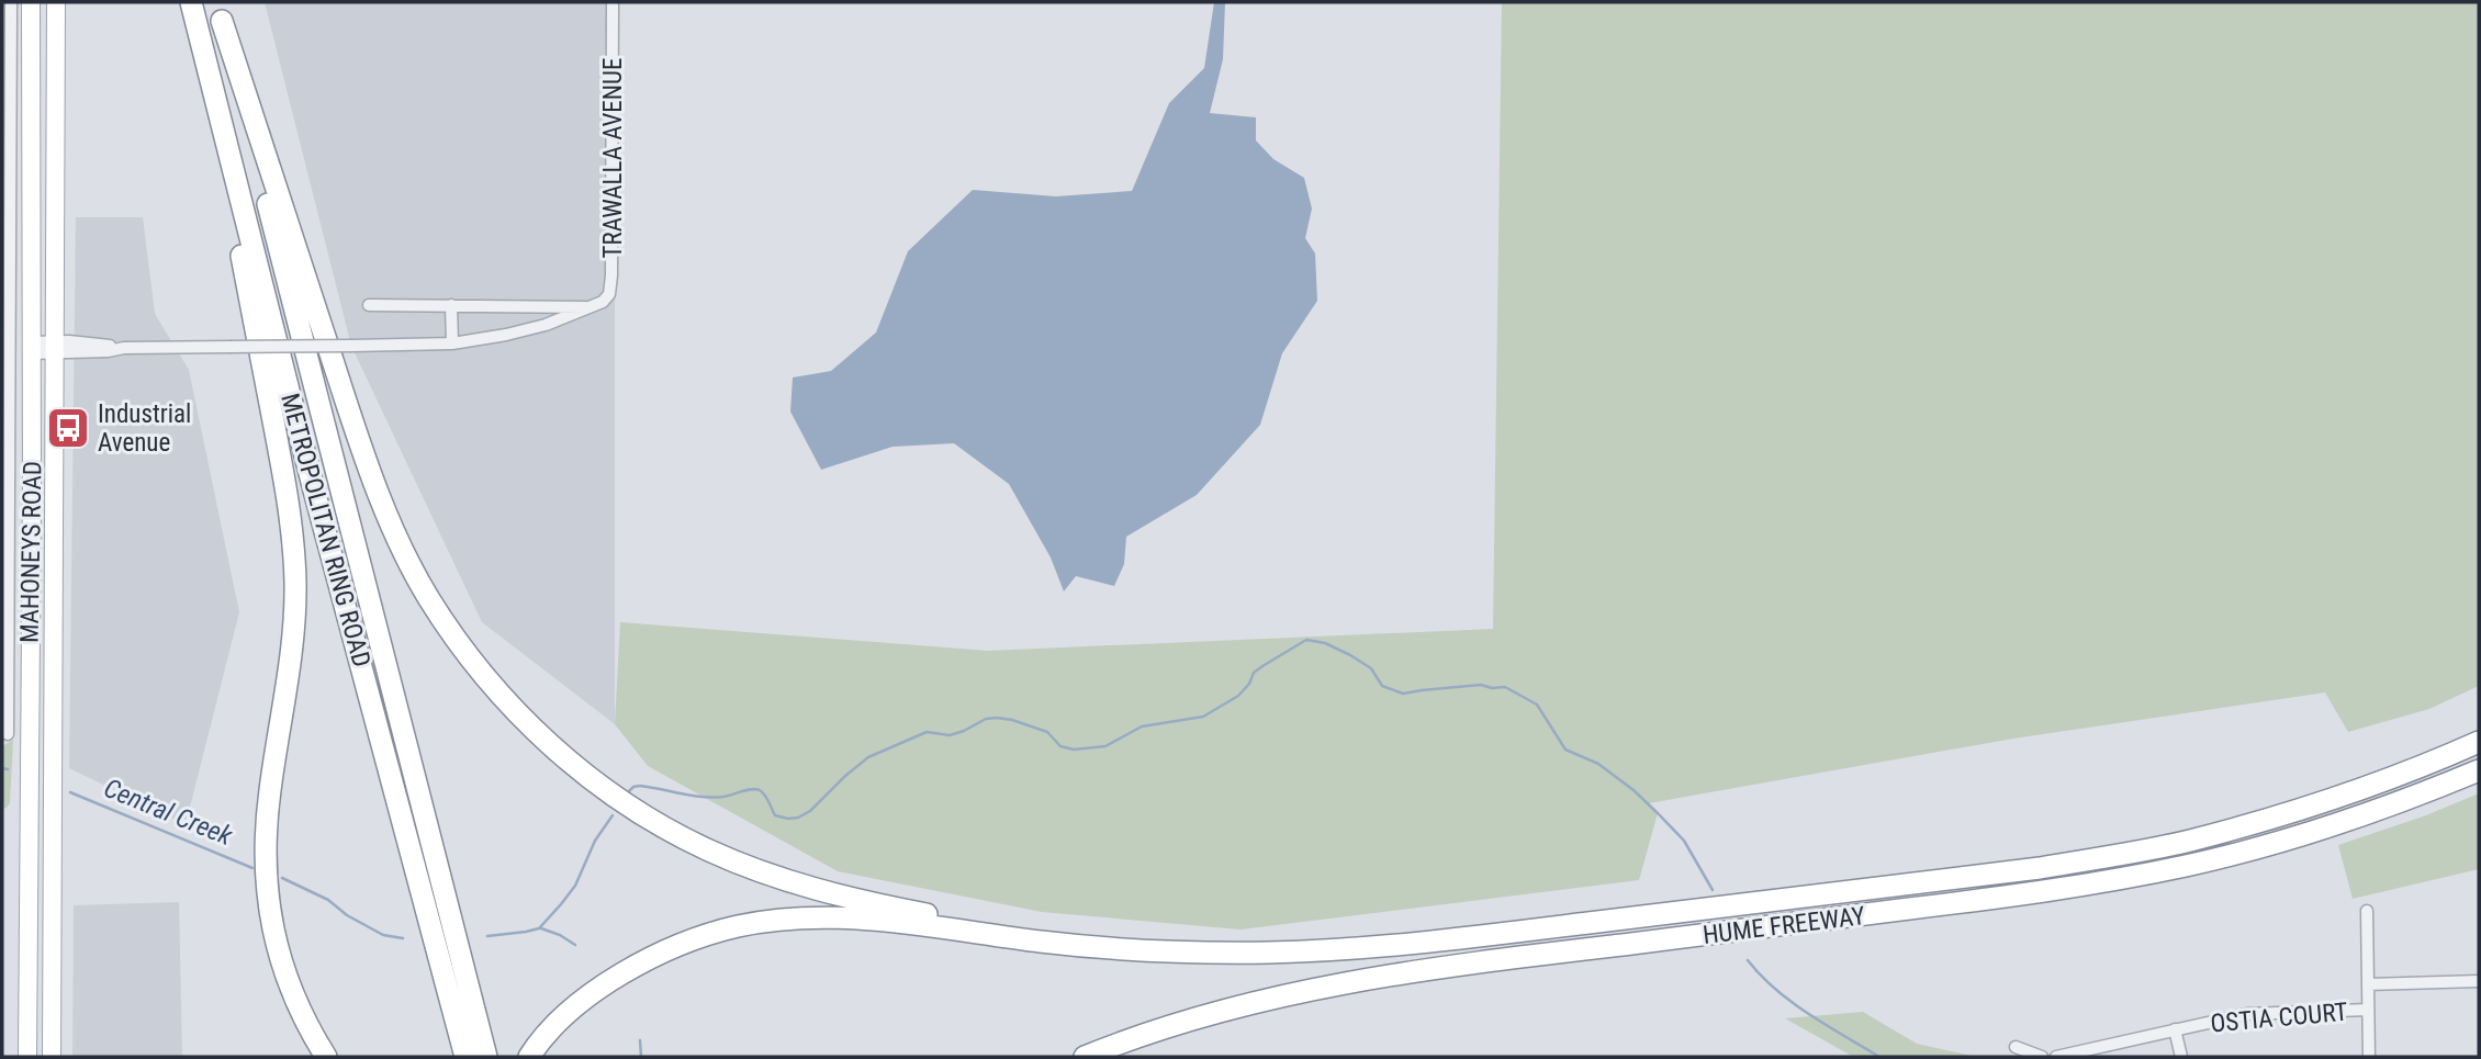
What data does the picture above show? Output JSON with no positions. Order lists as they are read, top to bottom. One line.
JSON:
{"streets":{"highway":["METROPOLITAN RING ROAD","HUME FREEWAY"],"main road":["MAHONEYS ROAD"],"street":["TRAWALLA AVENUE","OSTIA COURT"]},"water":["Central Creek"],"places":{"bus stop":["Industrial Avenue"]}}
